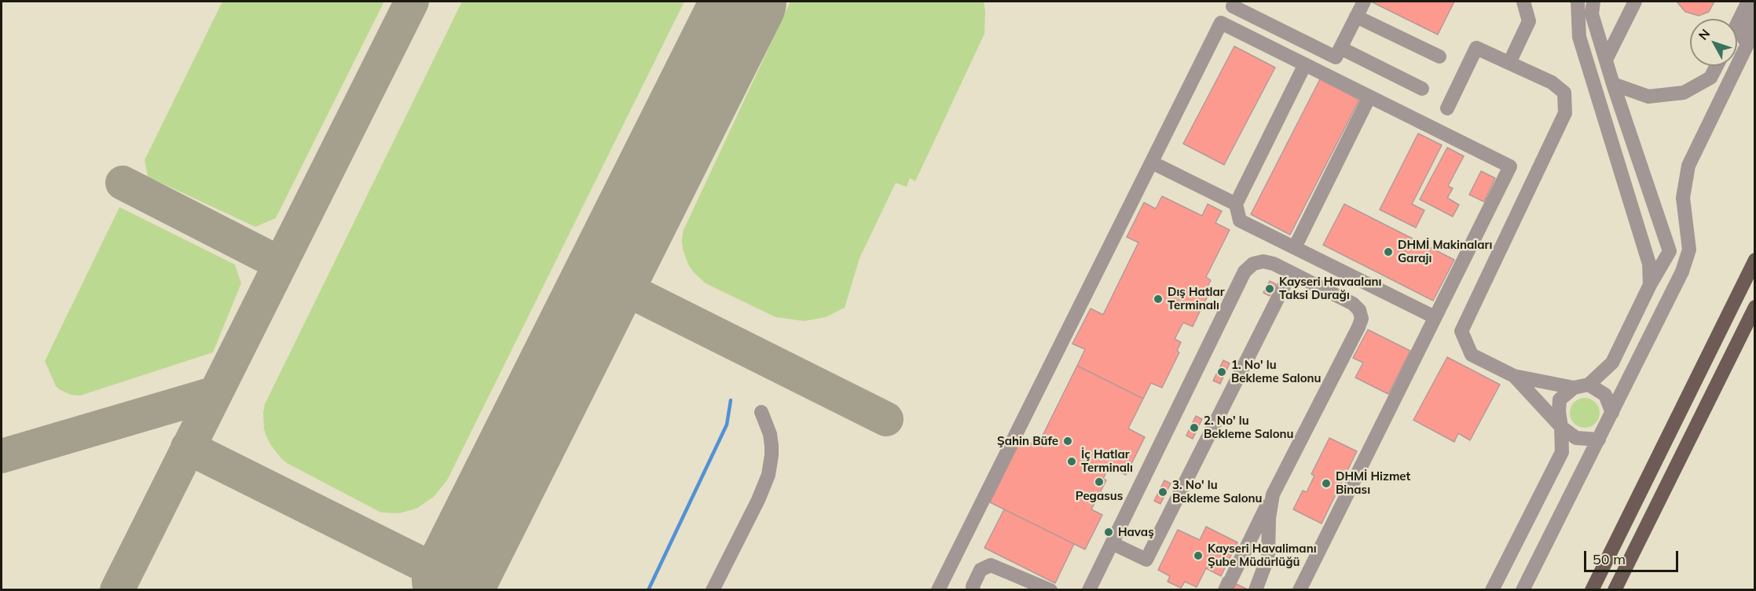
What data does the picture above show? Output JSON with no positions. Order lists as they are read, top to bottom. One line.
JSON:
{"places":["DHMİ Makinaları Garajı","Kayseri Havaalanı Taksi Durağı","Dış Hatlar Terminalı","1. No' lu Bekleme Salonu","2. No' lu Bekleme Salonu","Şahin Büfe","İç Hatlar Terminalı","Pegasus","DHMİ Hizmet Binası","3. No' lu Bekleme Salonu","Havaş","Kayseri Havalimanı Şube Müdürlüğü"],"scale_bar":"50 m","north":"top left"}
